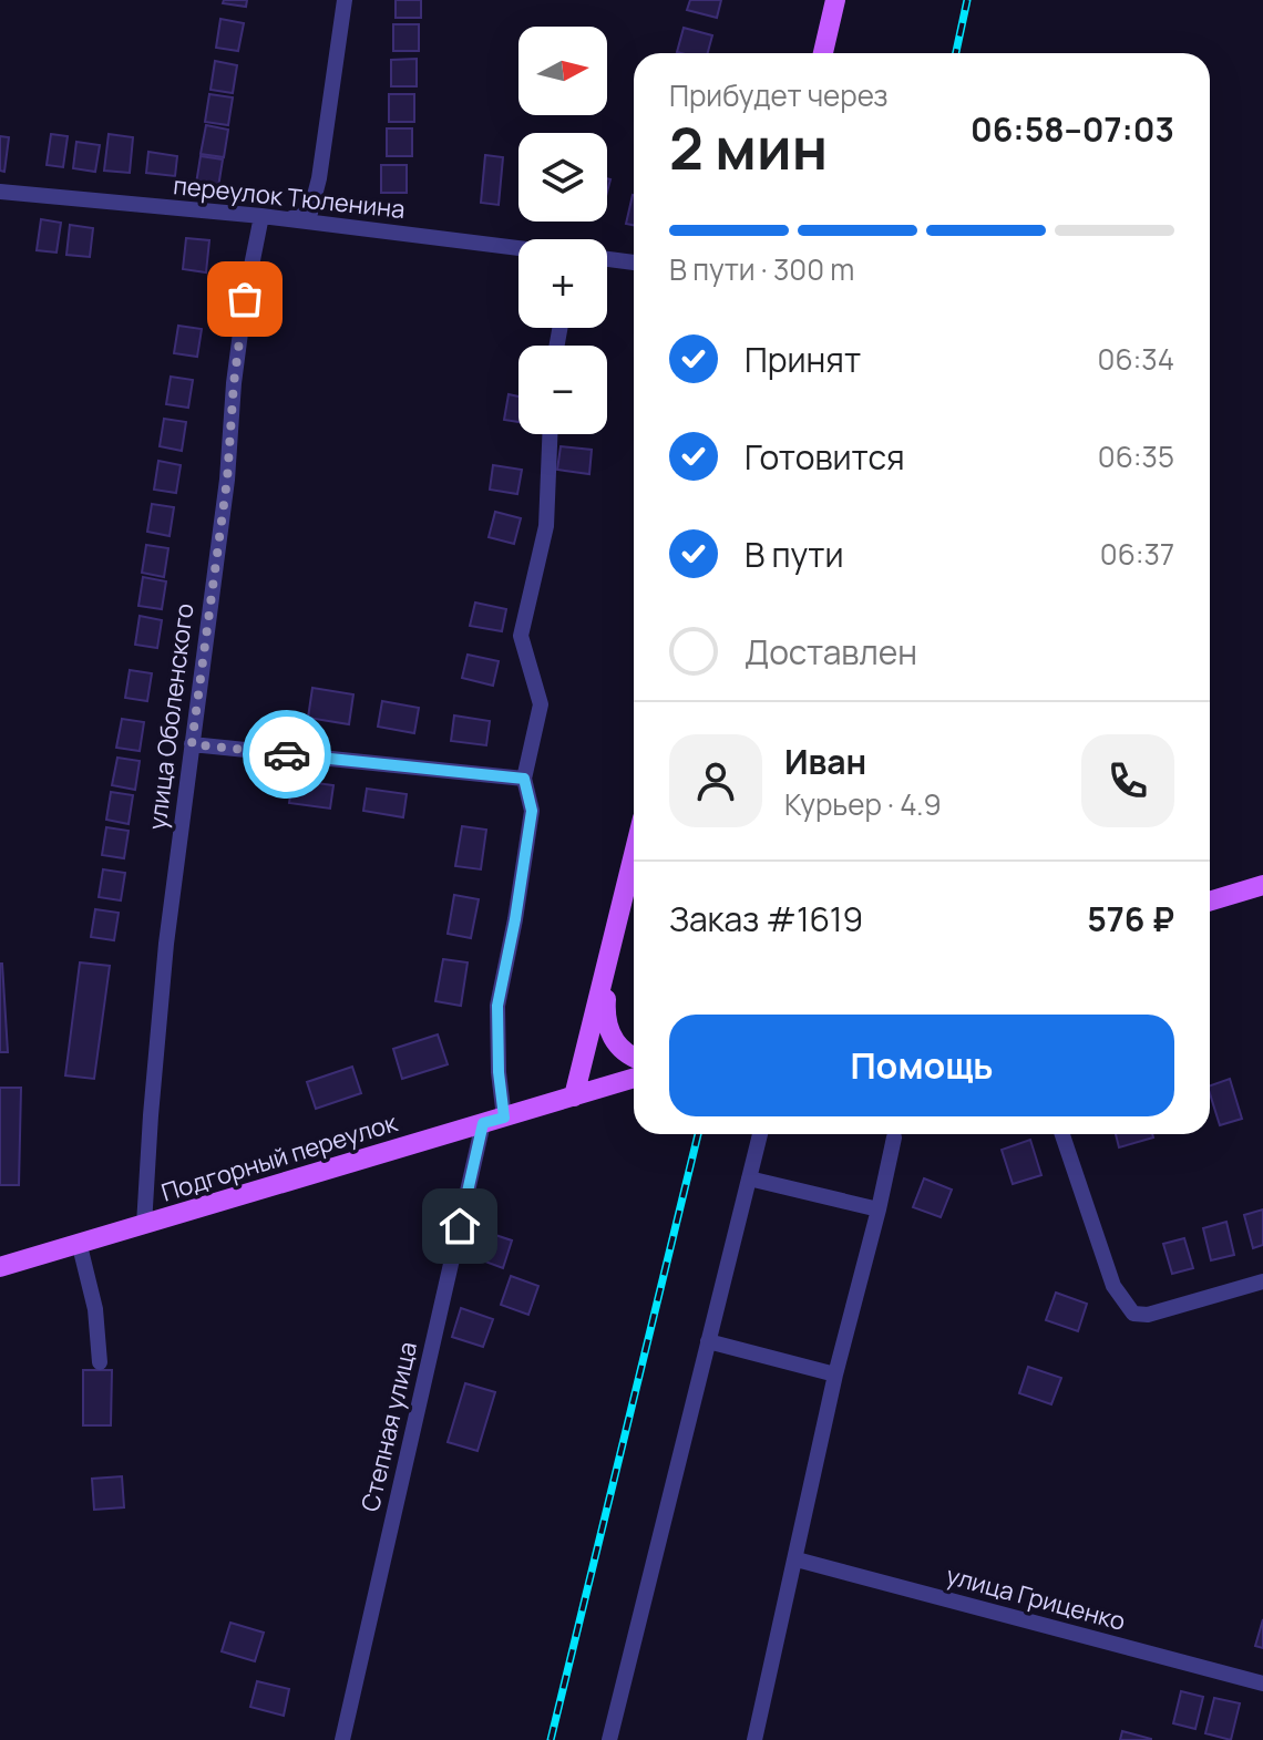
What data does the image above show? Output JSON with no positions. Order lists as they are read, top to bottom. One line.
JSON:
{"streets":{"main road":["Подгорный переулок"],"street":["переулок Тюленина","улица Оболенского","Степная улица","улица Гриценко"]},"crossings":[["переулок Тюленина","улица Оболенского"],["улица Оболенского","Подгорный переулок"],["Подгорный переулок","Степная улица"]],"north":"right","page":{"map_buttons":["+","−"],"heading":["2 мин","Прибудет через","06:58–07:03"],"panel":["Иван","Курьер · 4.9","Заказ #1619","576 ₽"],"bar":"В пути · 300 m","list":[["Принят","06:34"],["Готовится","06:35"],["В пути","06:37"],"Доставлен"],"buttons":"Помощь"}}
